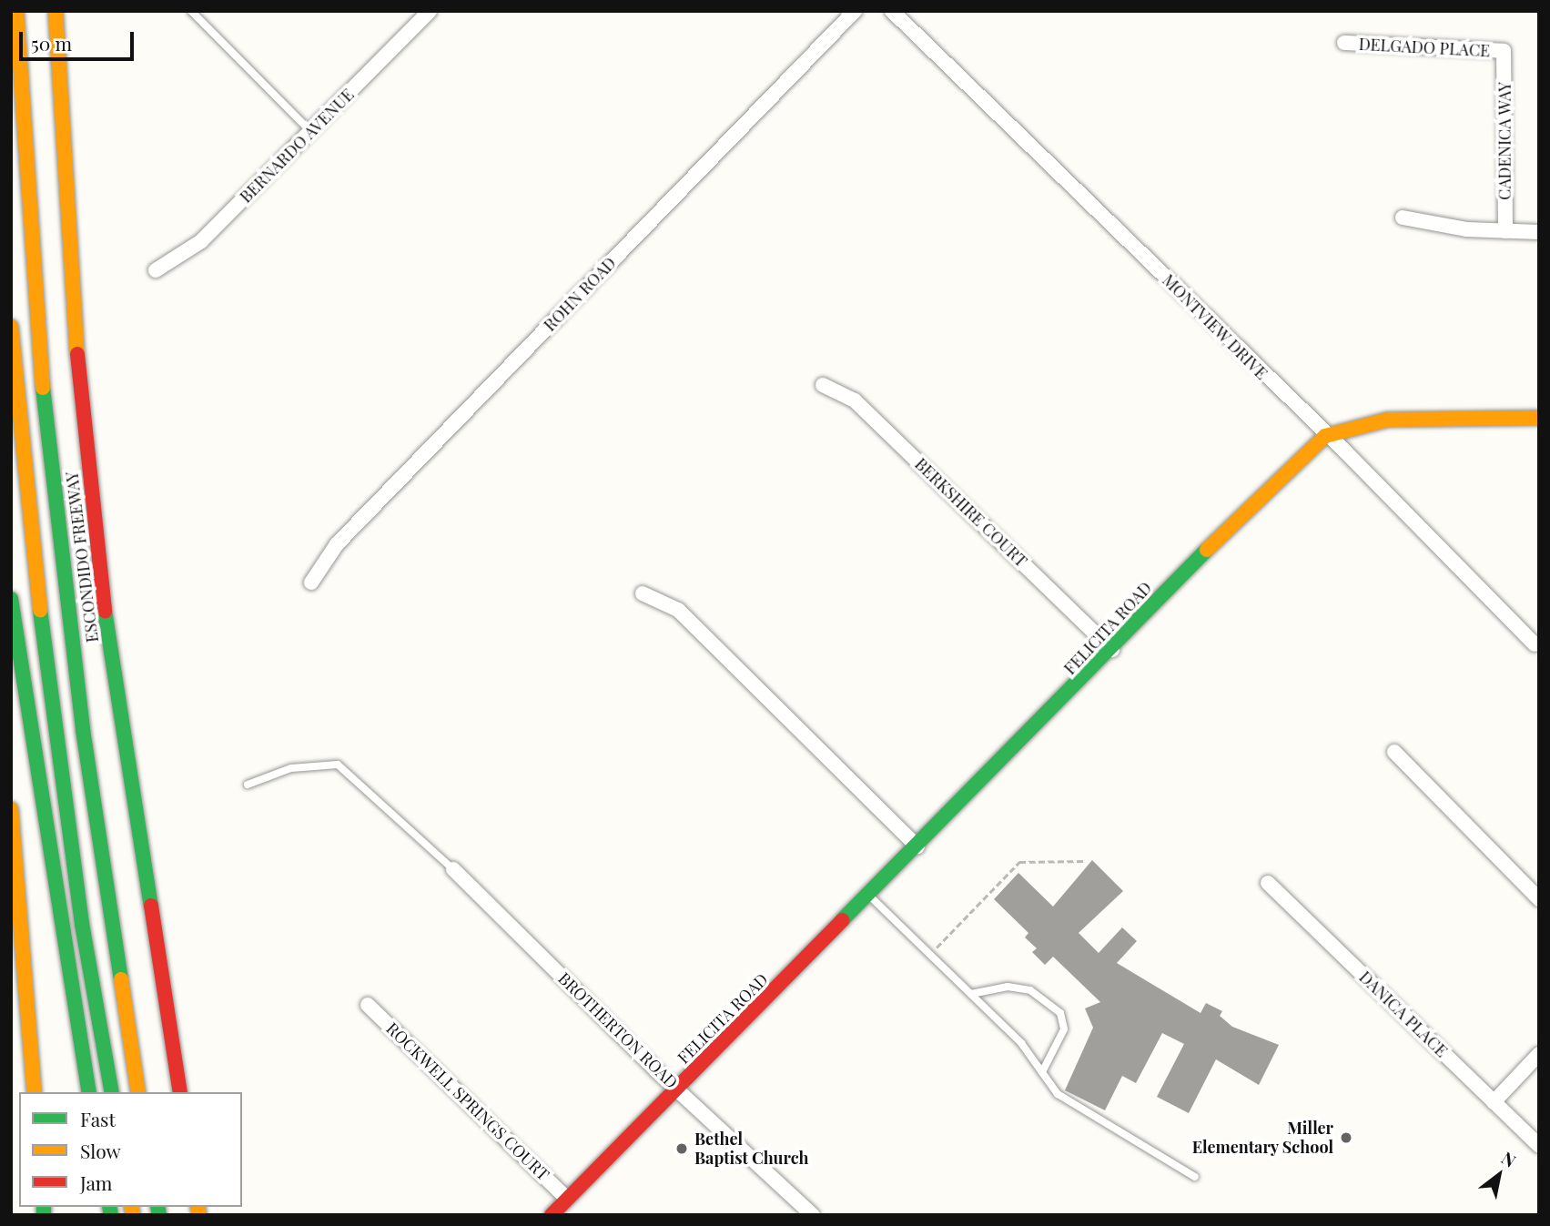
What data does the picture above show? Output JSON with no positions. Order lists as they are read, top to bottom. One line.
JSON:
{"streets":{"main road":["ESCONDIDO FREEWAY","FELICITA ROAD"],"street":["DELGADO PLACE","CADENICA WAY","BERNARDO AVENUE","ROHN ROAD","MONTVIEW DRIVE","BERKSHIRE COURT","DANICA PLACE","BROTHERTON ROAD","ROCKWELL SPRINGS COURT"]},"crossings":[["DELGADO PLACE","CADENICA WAY"],["MONTVIEW DRIVE","FELICITA ROAD"],["BERKSHIRE COURT","FELICITA ROAD"],["FELICITA ROAD","BROTHERTON ROAD"],["FELICITA ROAD","ROCKWELL SPRINGS COURT"]],"places":["Miller Elementary School","Bethel Baptist Church"],"legend":["Fast","Slow","Jam"],"scale_bar":"50 m","north":"top right"}
